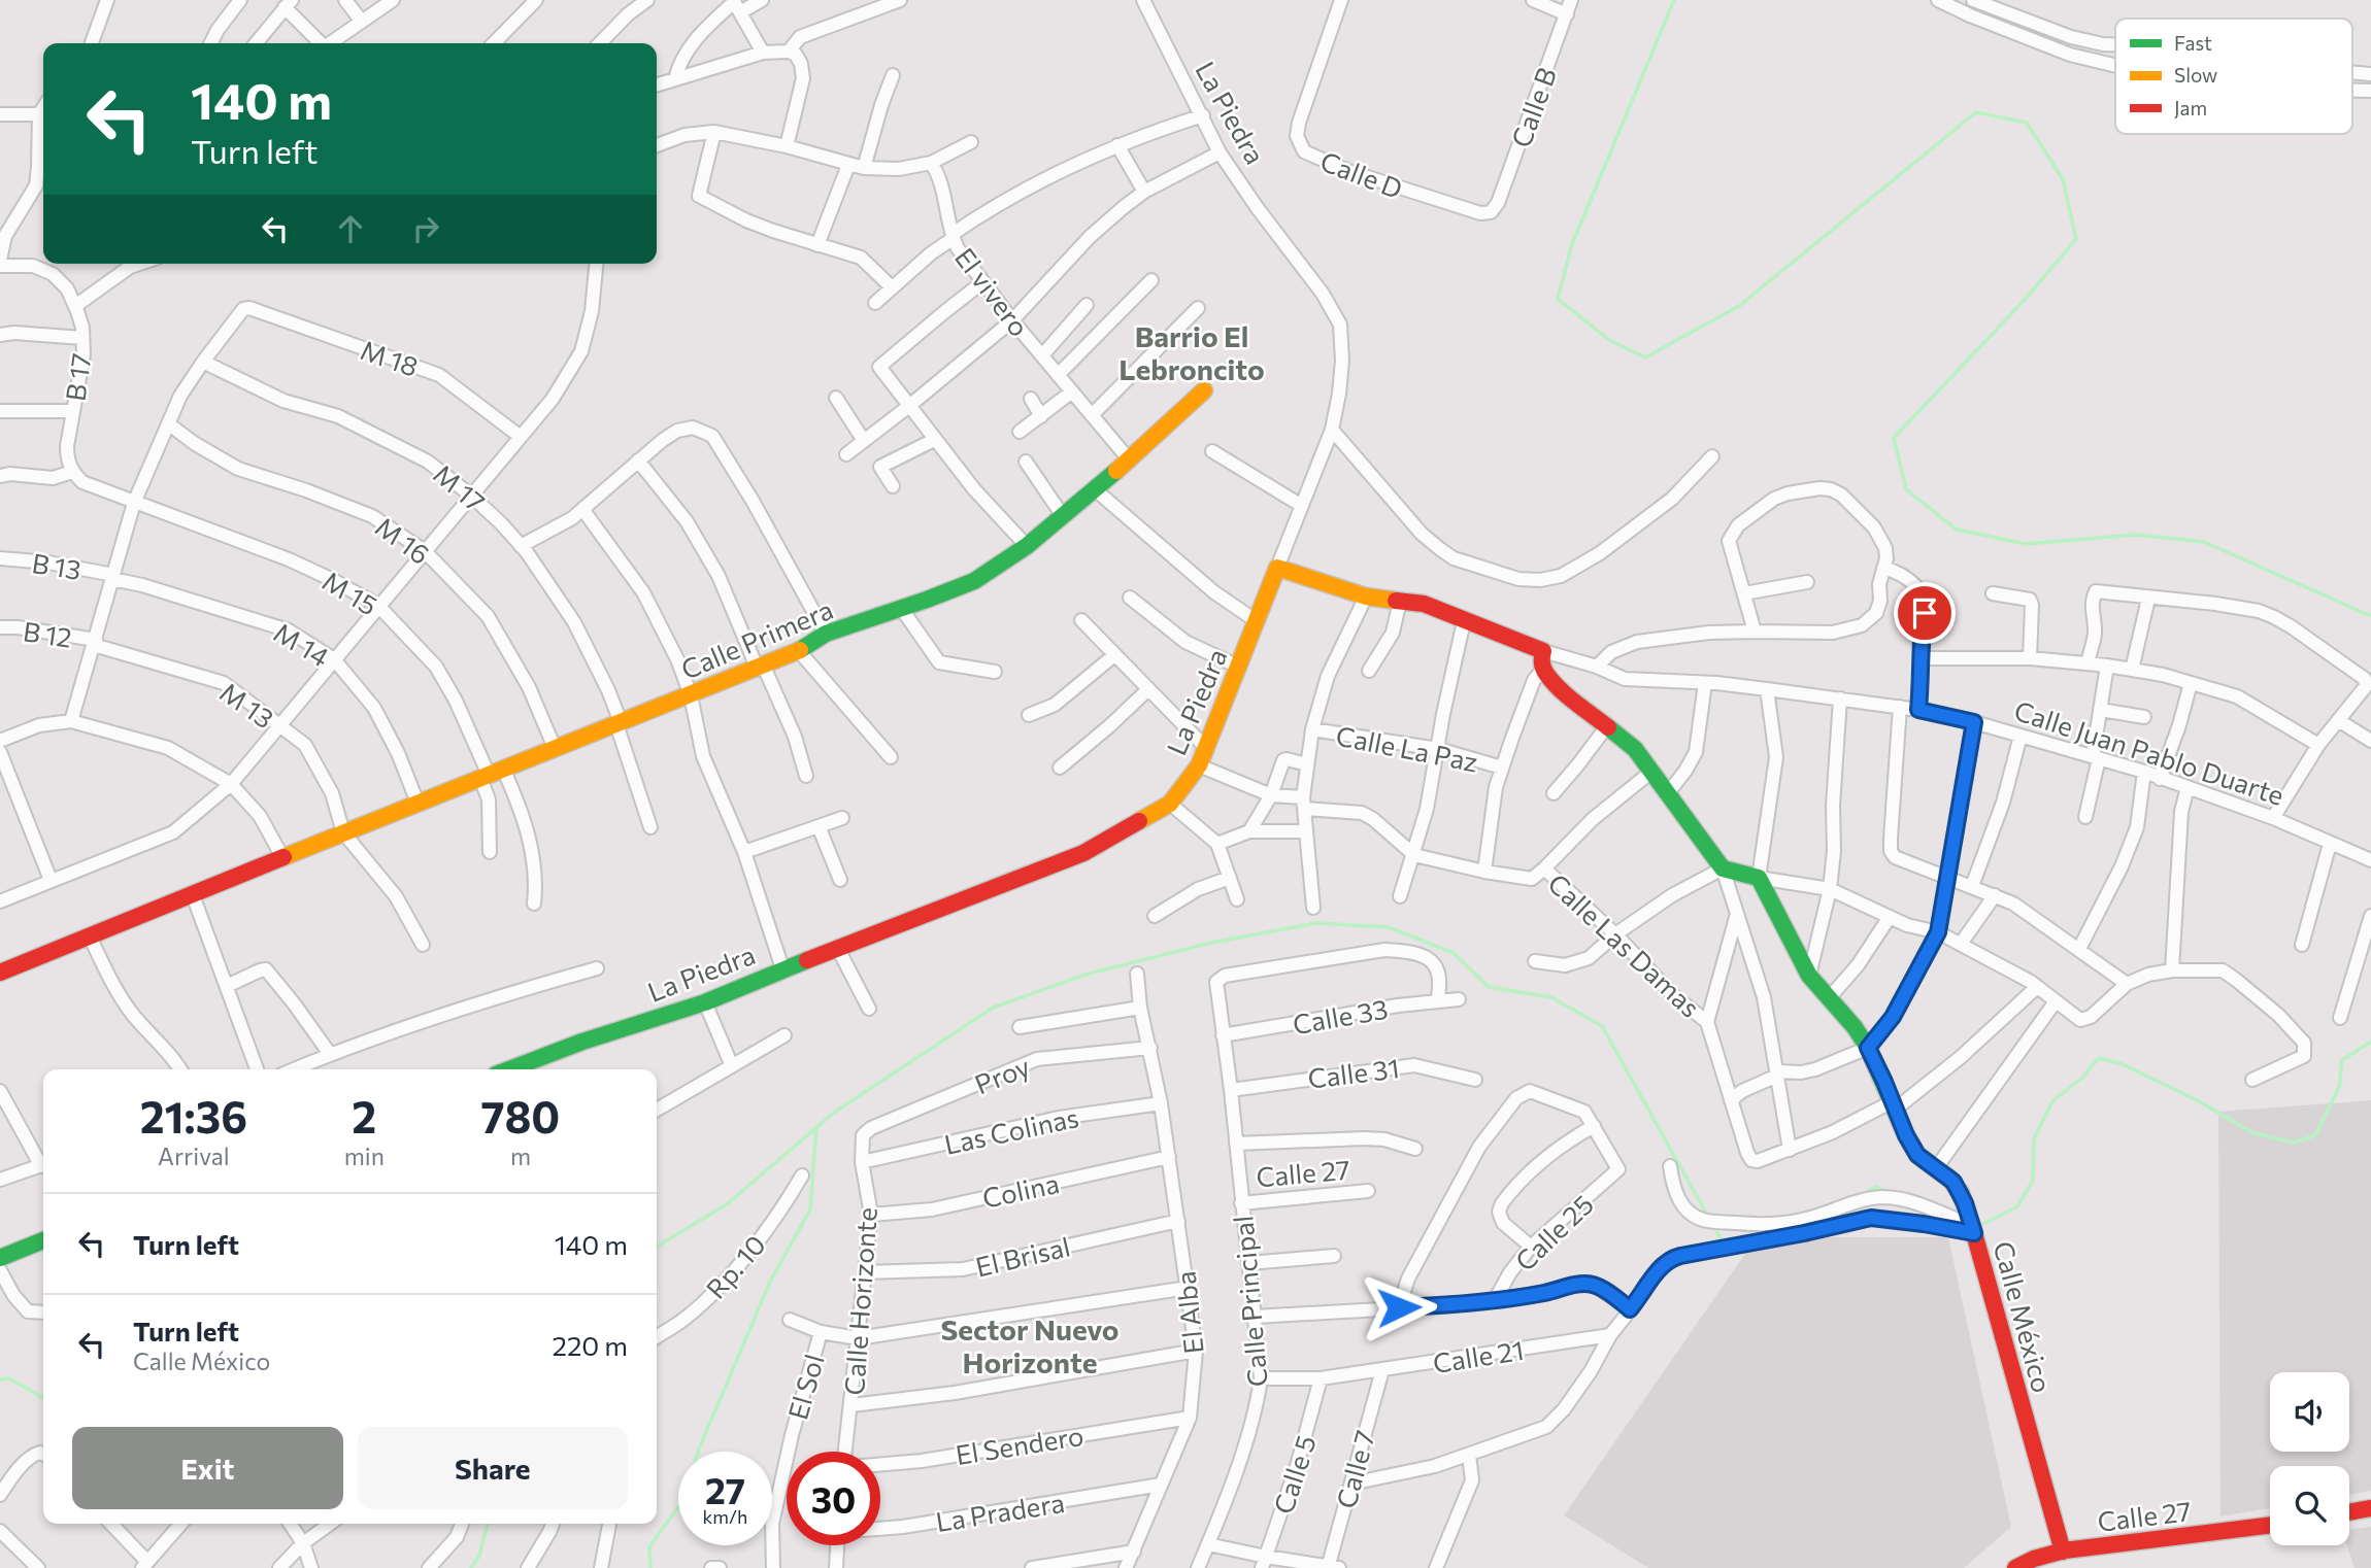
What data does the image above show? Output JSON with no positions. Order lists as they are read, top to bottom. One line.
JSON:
{"streets":{"street":["Calle B","La Piedra","Calle D","El vivero","M 18","B 17","M 17","M 16","B 13","M 15","B 12","Calle Primera","M 14","M 13","Calle La Paz","Calle Juan Pablo Duarte","Calle Las Damas","Calle 33","Calle 31","Proy","Las Colinas","Calle 27","Colina","Calle 25","El Brisal","Rp. 10","Calle Horizonte","Calle Principal","El Alba","Calle México","Calle 21","El Sol","El Sendero","Calle 7","Calle 5","La Pradera"]},"crossings":[["Calle B","Calle D"],["La Piedra","Calle Juan Pablo Duarte"],["La Piedra","Calle Las Damas"],["El vivero","Calle Primera"],["M 18","M 17"],["M 17","Calle Primera"],["M 16","Calle Primera"],["B 13","M 14"],["M 15","Calle Primera"],["B 12","M 13"],["Calle Primera","M 14"],["Calle Primera","M 13"],["Calle 33","Calle Principal"],["Calle 31","Calle Principal"],["Proy","Calle Horizonte"],["Proy","El Alba"],["Las Colinas","Calle Horizonte"],["Las Colinas","El Alba"],["Calle 27","Calle Principal"],["Calle 27","Calle México"],["Colina","Calle Horizonte"],["Colina","El Alba"],["El Brisal","Calle Horizonte"],["El Brisal","El Alba"],["Calle Principal","Calle 21"],["El Alba","El Sendero"],["El Alba","La Pradera"],["Calle 21","Calle 7"],["Calle 21","Calle 5"]],"districts":["Barrio El Lebroncito","Sector Nuevo Horizonte"],"legend":["Fast","Slow","Jam"],"page":{"turn":["140 m","Turn left"],"eta":["21:36","Arrival","2","min","780","m"],"list":[{"name":"Turn left","value":"140 m"},{"name":"Turn left","note":"Calle México","value":"220 m"}],"buttons":["Exit","Share"],"speed":"27 km/h","limit":"30"}}
